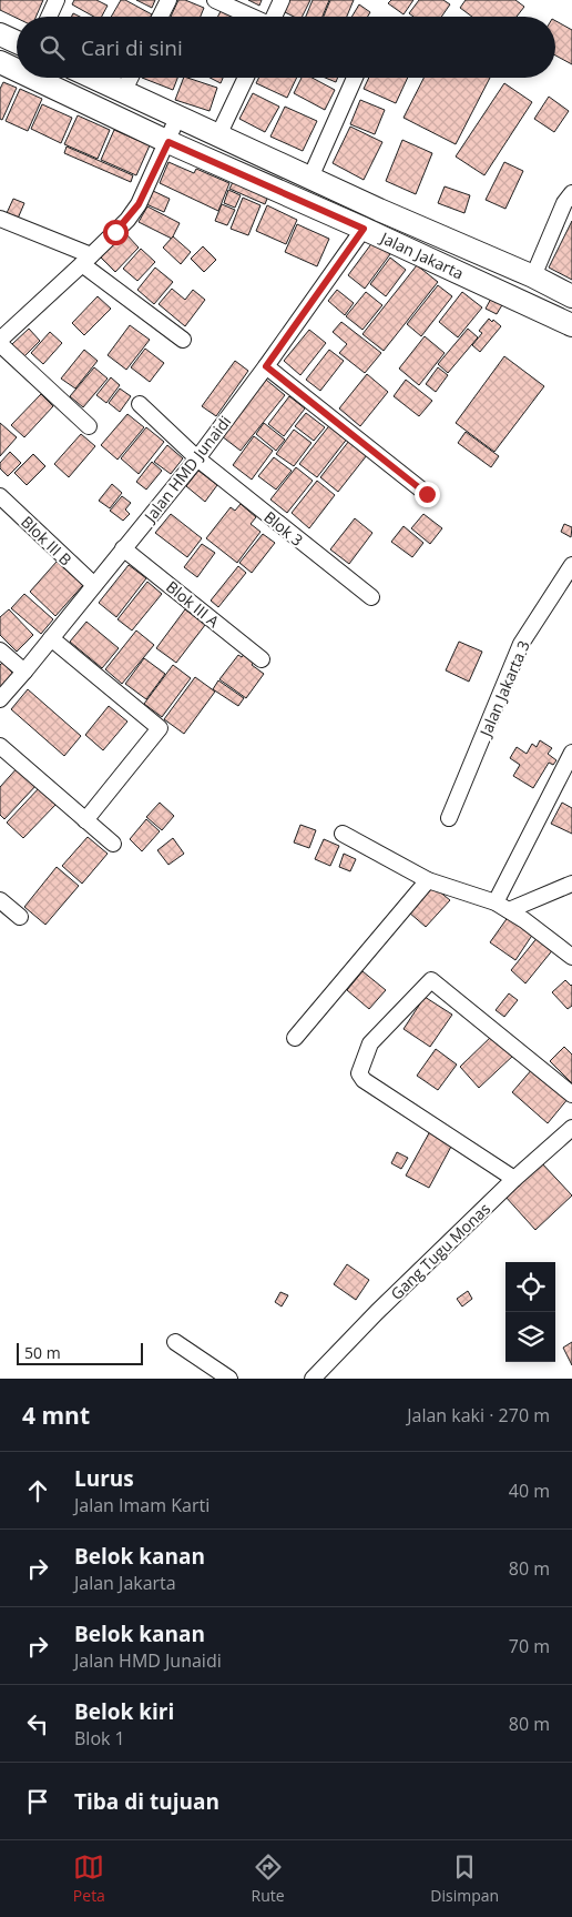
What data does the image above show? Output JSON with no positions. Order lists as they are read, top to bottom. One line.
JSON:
{"streets":{"main road":["Jalan Jakarta"],"street":["Jalan HMD Junaidi","Blok 3","Blok III B","Blok III A","Jalan Jakarta 3","Gang Tugu Monas"]},"crossings":[["Jalan Jakarta","Jalan HMD Junaidi"],["Jalan HMD Junaidi","Blok 3"],["Jalan HMD Junaidi","Blok III B"],["Jalan HMD Junaidi","Blok III A"]],"scale_bar":"50 m","page":{"search":"Cari di sini","scale":"50 m","heading":["4 mnt","Jalan kaki · 270 m"],"list":[["Lurus","Jalan Imam Karti","40 m"],["Belok kanan","Jalan Jakarta","80 m"],["Belok kanan","Jalan HMD Junaidi","70 m"],["Belok kiri","Blok 1","80 m"],"Tiba di tujuan"],"nav":["Peta","Rute","Disimpan"]}}
